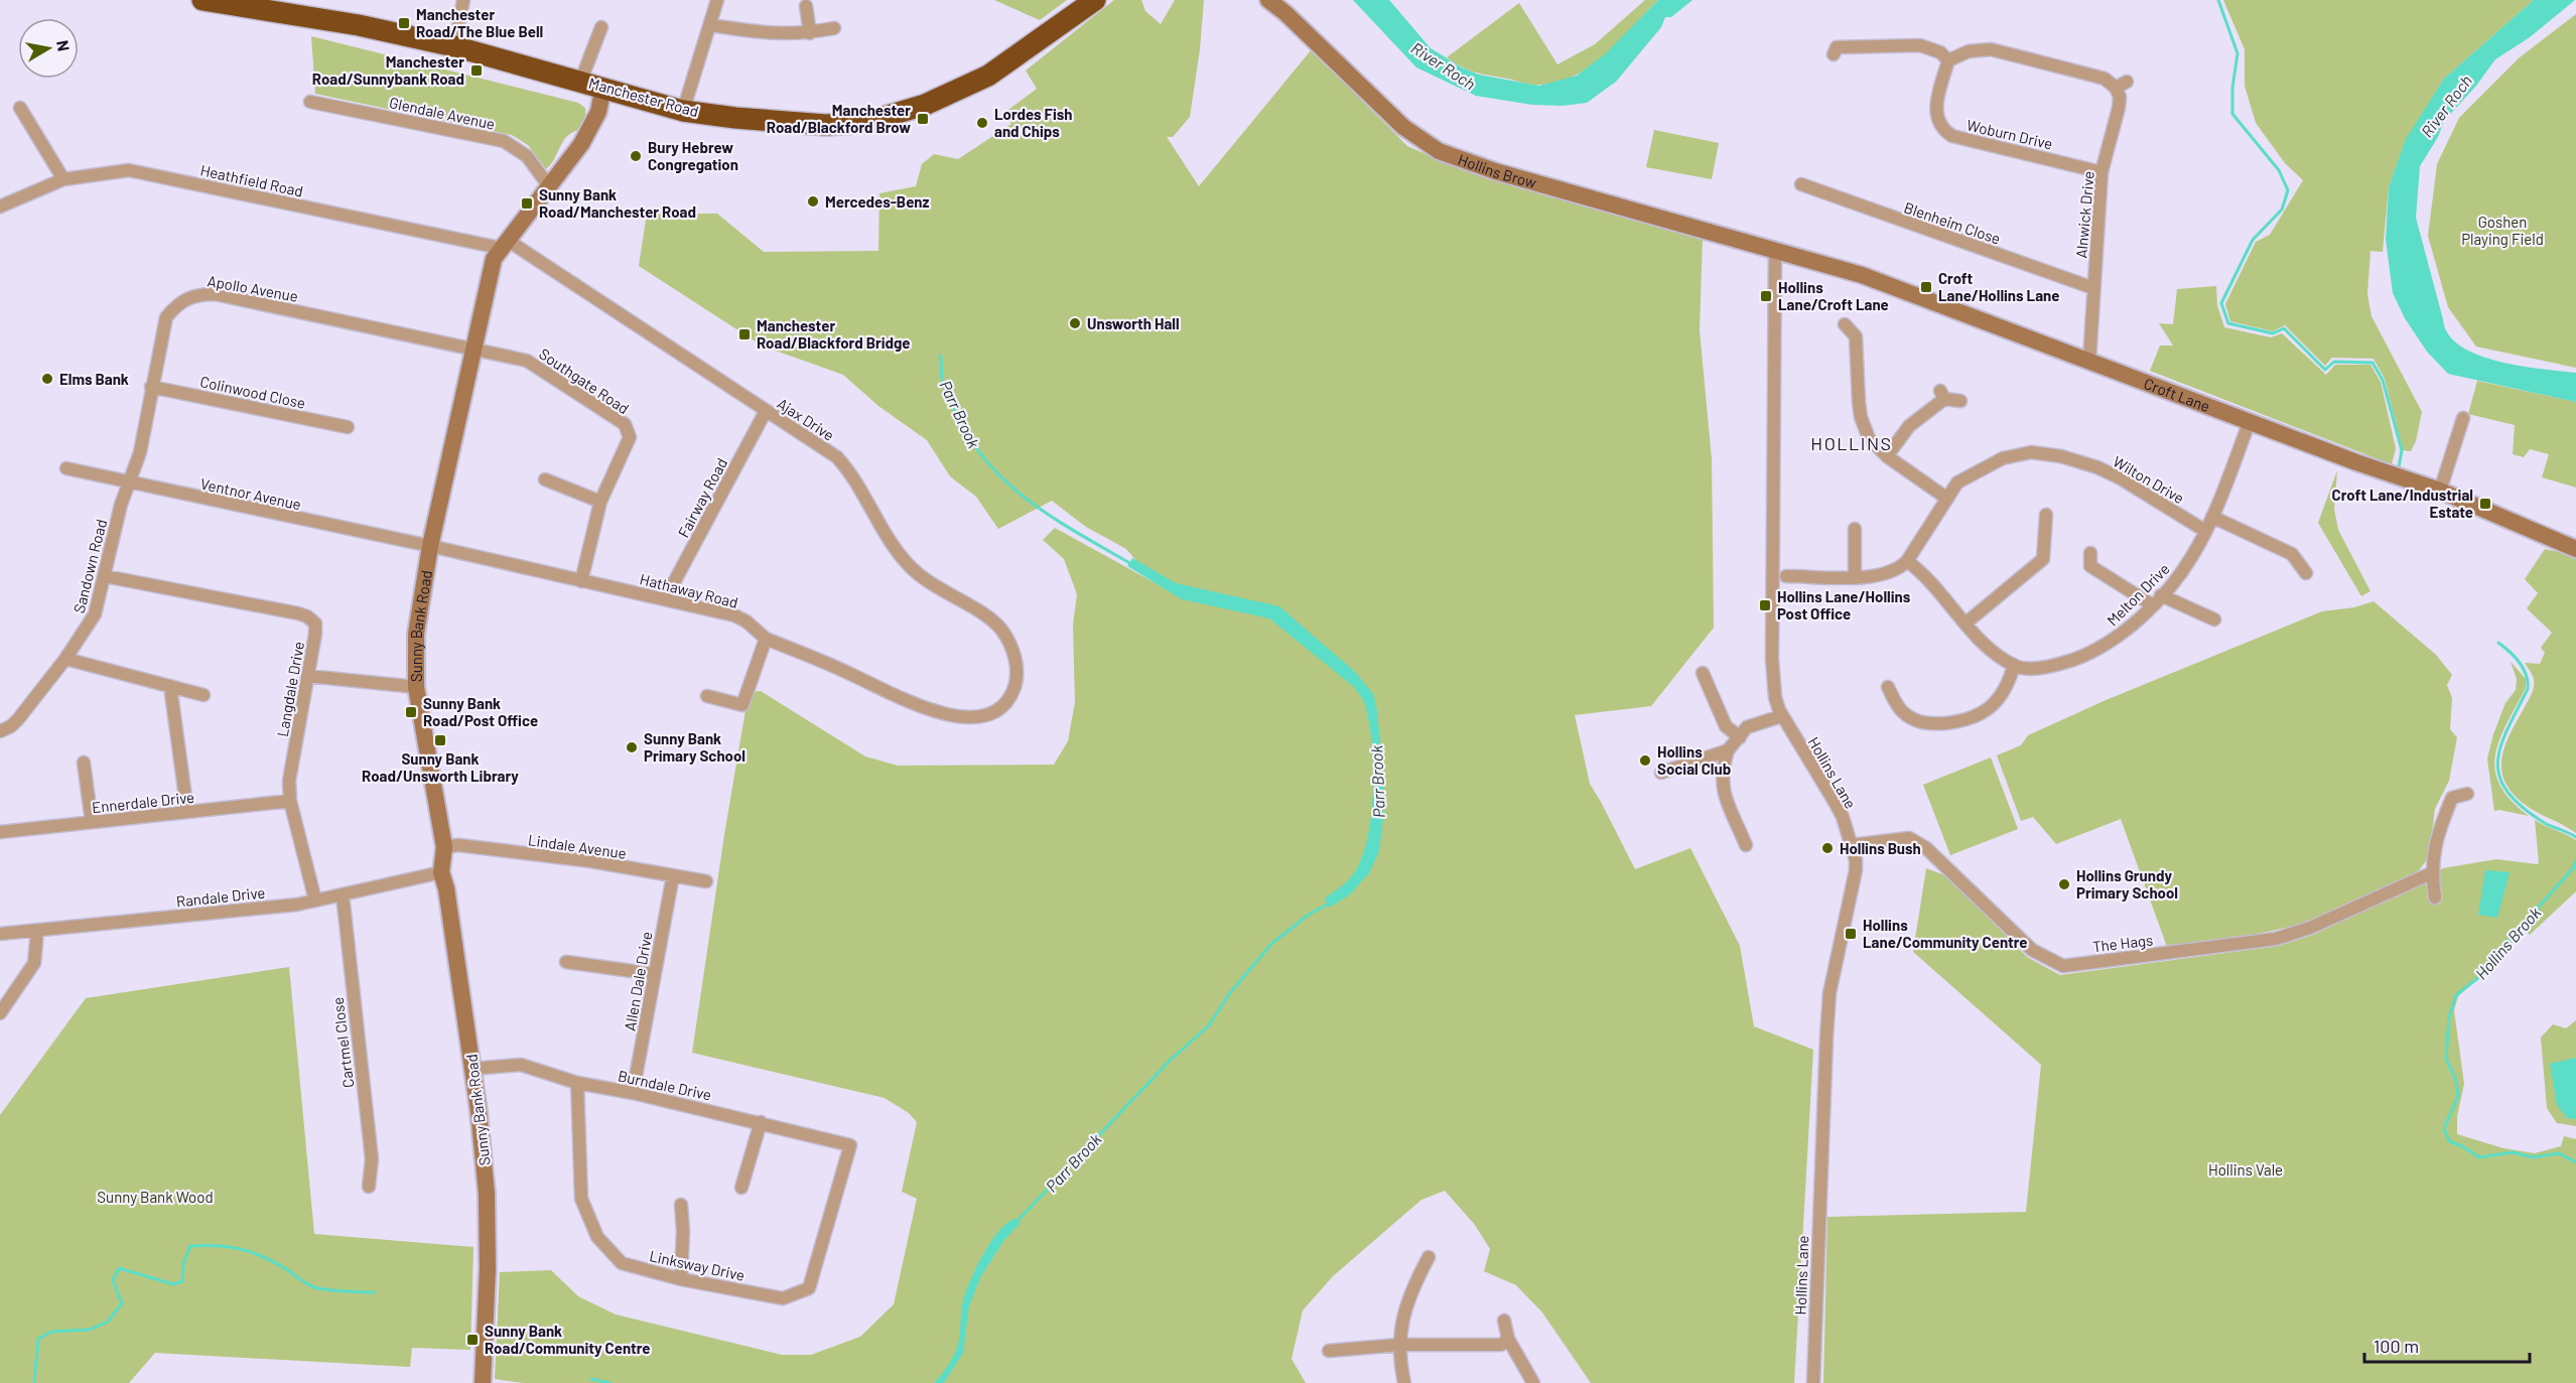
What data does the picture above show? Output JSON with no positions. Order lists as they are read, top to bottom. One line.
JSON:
{"streets":{"highway":["Manchester Road"],"street":["Glendale Avenue","Woburn Drive","Hollins Brow","Heathfield Road","Alnwick Drive","Blenheim Close","Apollo Avenue","Southgate Road","Colinwood Close","Croft Lane","Ajax Drive","Wilton Drive","Ventnor Avenue","Fairway Road","Sandown Road","Hathaway Road","Melton Drive","Sunny Bank Road","Langdale Drive","Hollins Lane","Ennerdale Drive","Lindale Avenue","Randale Drive","The Hags","Allen Dale Drive","Cartmel Close","Burndale Drive","Linksway Drive"]},"crossings":[["Manchester Road","Sunny Bank Road"],["Glendale Avenue","Sunny Bank Road"],["Woburn Drive","Alnwick Drive"],["Hollins Brow","Croft Lane"],["Hollins Brow","Hollins Lane"],["Heathfield Road","Ajax Drive"],["Heathfield Road","Sunny Bank Road"],["Alnwick Drive","Blenheim Close"],["Alnwick Drive","Croft Lane"],["Apollo Avenue","Southgate Road"],["Apollo Avenue","Colinwood Close"],["Apollo Avenue","Ventnor Avenue"],["Apollo Avenue","Sandown Road"],["Apollo Avenue","Sunny Bank Road"],["Southgate Road","Hathaway Road"],["Southgate Road","Sunny Bank Road"],["Croft Lane","Melton Drive"],["Croft Lane","Hollins Lane"],["Ajax Drive","Fairway Road"],["Ajax Drive","Hathaway Road"],["Ajax Drive","Sunny Bank Road"],["Wilton Drive","Melton Drive"],["Ventnor Avenue","Sandown Road"],["Ventnor Avenue","Hathaway Road"],["Ventnor Avenue","Sunny Bank Road"],["Fairway Road","Hathaway Road"],["Sandown Road","Langdale Drive"],["Hathaway Road","Sunny Bank Road"],["Sunny Bank Road","Lindale Avenue"],["Sunny Bank Road","Randale Drive"],["Sunny Bank Road","Burndale Drive"],["Langdale Drive","Ennerdale Drive"],["Langdale Drive","Randale Drive"],["Hollins Lane","The Hags"],["Lindale Avenue","Allen Dale Drive"],["Randale Drive","Cartmel Close"],["Allen Dale Drive","Burndale Drive"],["Burndale Drive","Linksway Drive"]],"districts":["HOLLINS"],"water":["River Roch","Parr Brook","Hollins Brook"],"parks":["Goshen Playing Field","Hollins Vale","Sunny Bank Wood"],"places":{"transit":["Manchester Road/The Blue Bell","Manchester Road/Sunnybank Road","Manchester Road/Blackford Brow","Sunny Bank Road/Manchester Road","Croft Lane/Hollins Lane","Hollins Lane/Croft Lane","Manchester Road/Blackford Bridge","Croft Lane/Industrial Estate","Hollins Lane/Hollins Post Office","Sunny Bank Road/Post Office","Sunny Bank Road/Unsworth Library","Hollins Lane/Community Centre","Sunny Bank Road/Community Centre"],"other":["Lordes Fish and Chips","Bury Hebrew Congregation","Mercedes-Benz","Unsworth Hall","Elms Bank","Sunny Bank Primary School","Hollins Social Club","Hollins Bush","Hollins Grundy Primary School"]},"scale_bar":"100 m","north":"right"}
